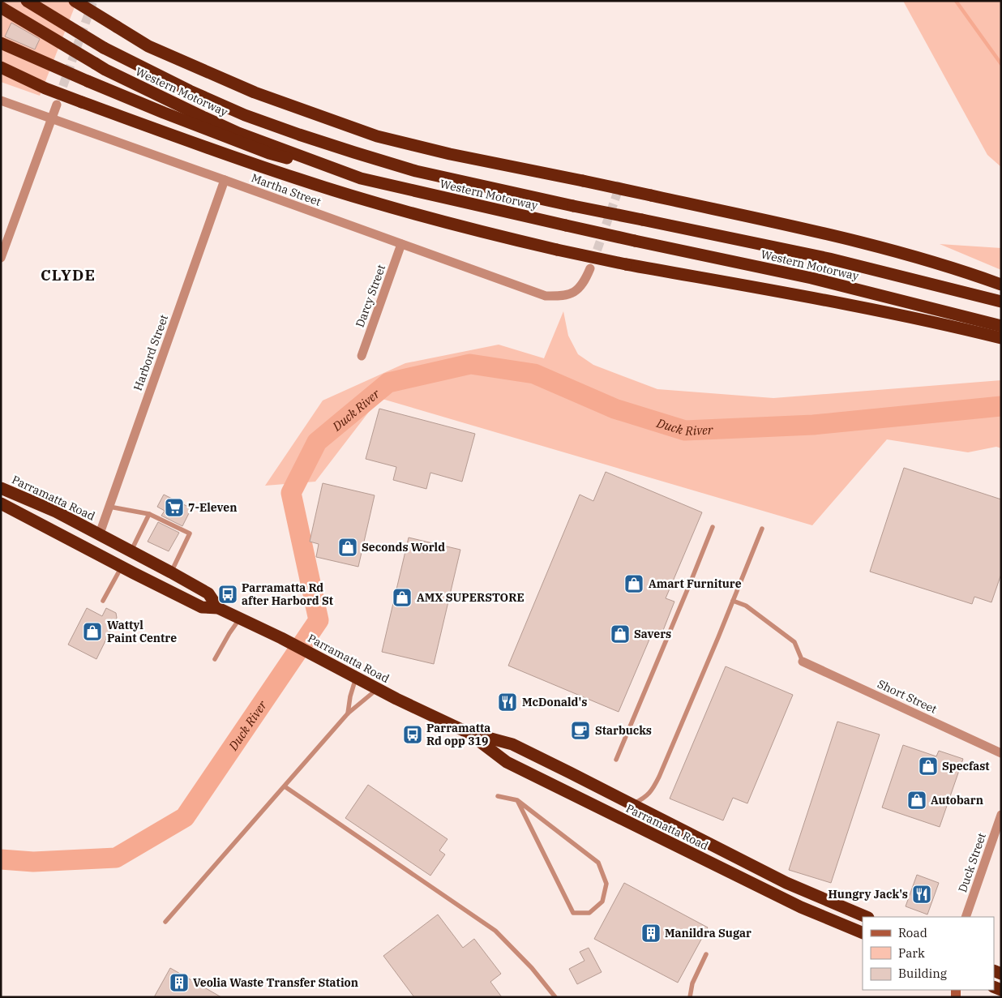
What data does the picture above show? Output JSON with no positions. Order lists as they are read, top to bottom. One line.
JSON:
{"streets":{"highway":["Western Motorway","Parramatta Road"],"street":["Martha Street","Darcy Street","Harbord Street","Short Street","Duck Street"]},"crossings":[["Martha Street","Darcy Street"],["Martha Street","Harbord Street"],["Harbord Street","Parramatta Road"]],"districts":["CLYDE"],"water":["Duck River"],"places":{"supermarket":["7-Eleven"],"shop":["Seconds World","Amart Furniture","AMX SUPERSTORE","Wattyl Paint Centre","Savers","Specfast","Autobarn"],"bus stop":["Parramatta Rd after Harbord St","Parramatta Rd opp 319"],"restaurant":["McDonald's","Hungry Jack's"],"cafe":["Starbucks"],"building":["Manildra Sugar","Veolia Waste Transfer Station"]},"legend":["Road","Park","Building"]}
